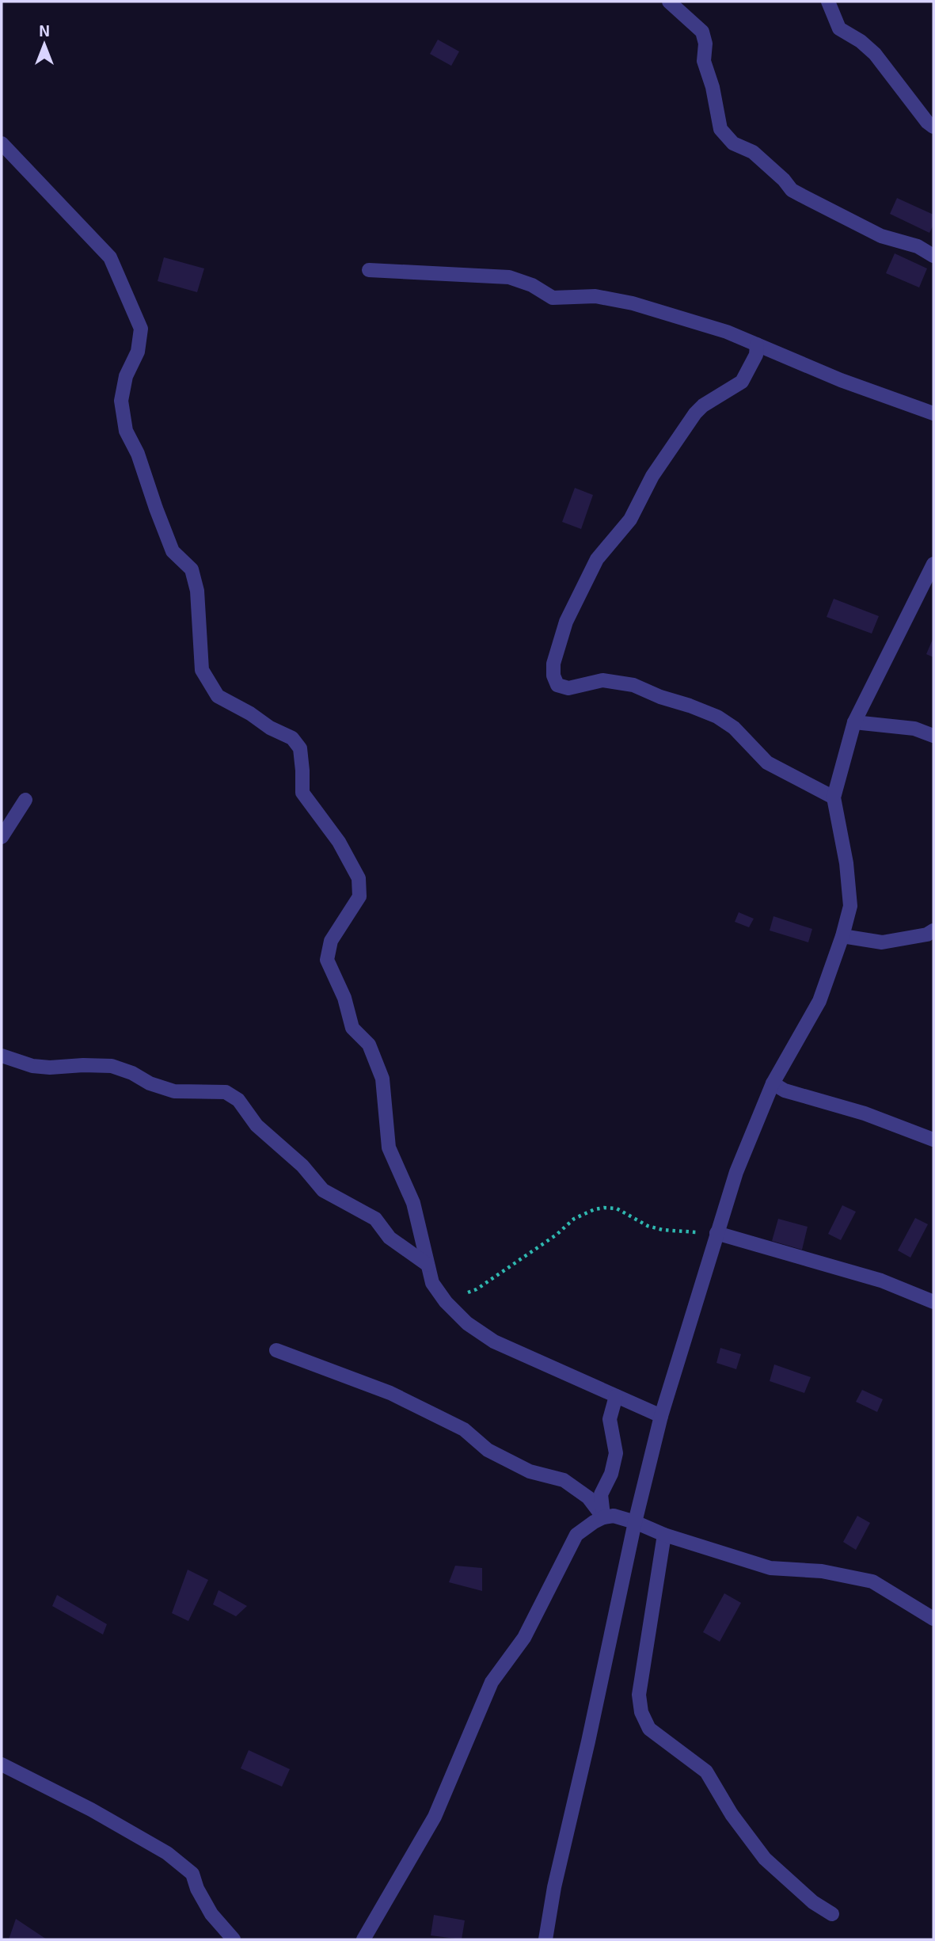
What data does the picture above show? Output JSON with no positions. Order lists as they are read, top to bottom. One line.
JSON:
{"north":"top"}
